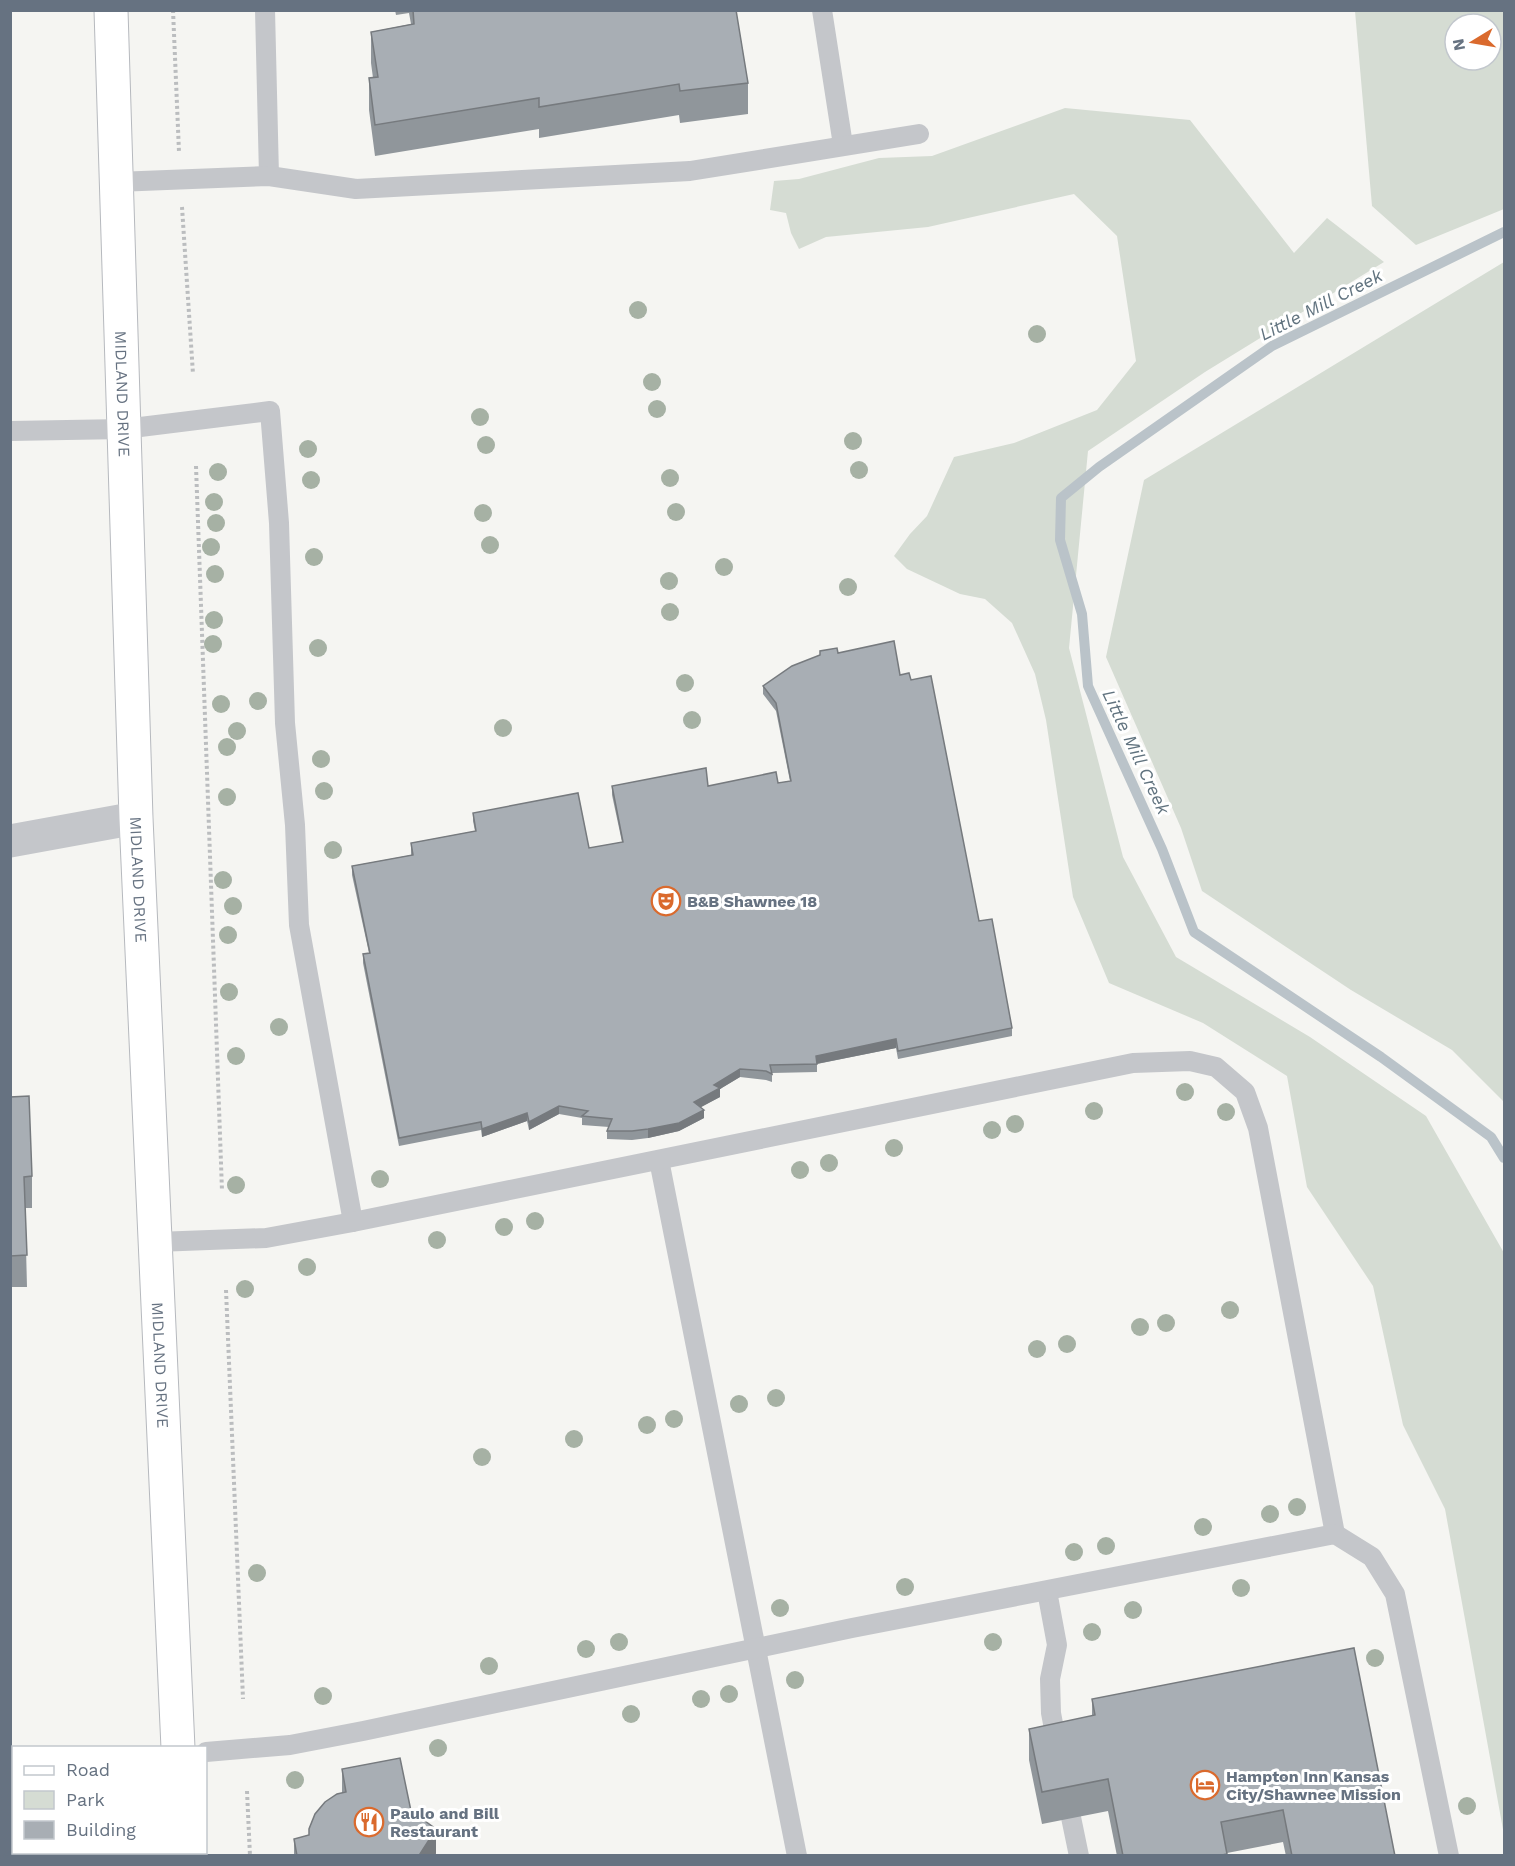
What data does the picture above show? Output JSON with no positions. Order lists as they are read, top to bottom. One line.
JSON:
{"streets":{"main road":["MIDLAND DRIVE"]},"water":["Little Mill Creek"],"places":{"theatre":["B&B Shawnee 18"],"hotel":["Hampton Inn Kansas City/Shawnee Mission"],"restaurant":["Paulo and Bill Restaurant"]},"legend":["Road","Park","Building"],"north":"left"}
